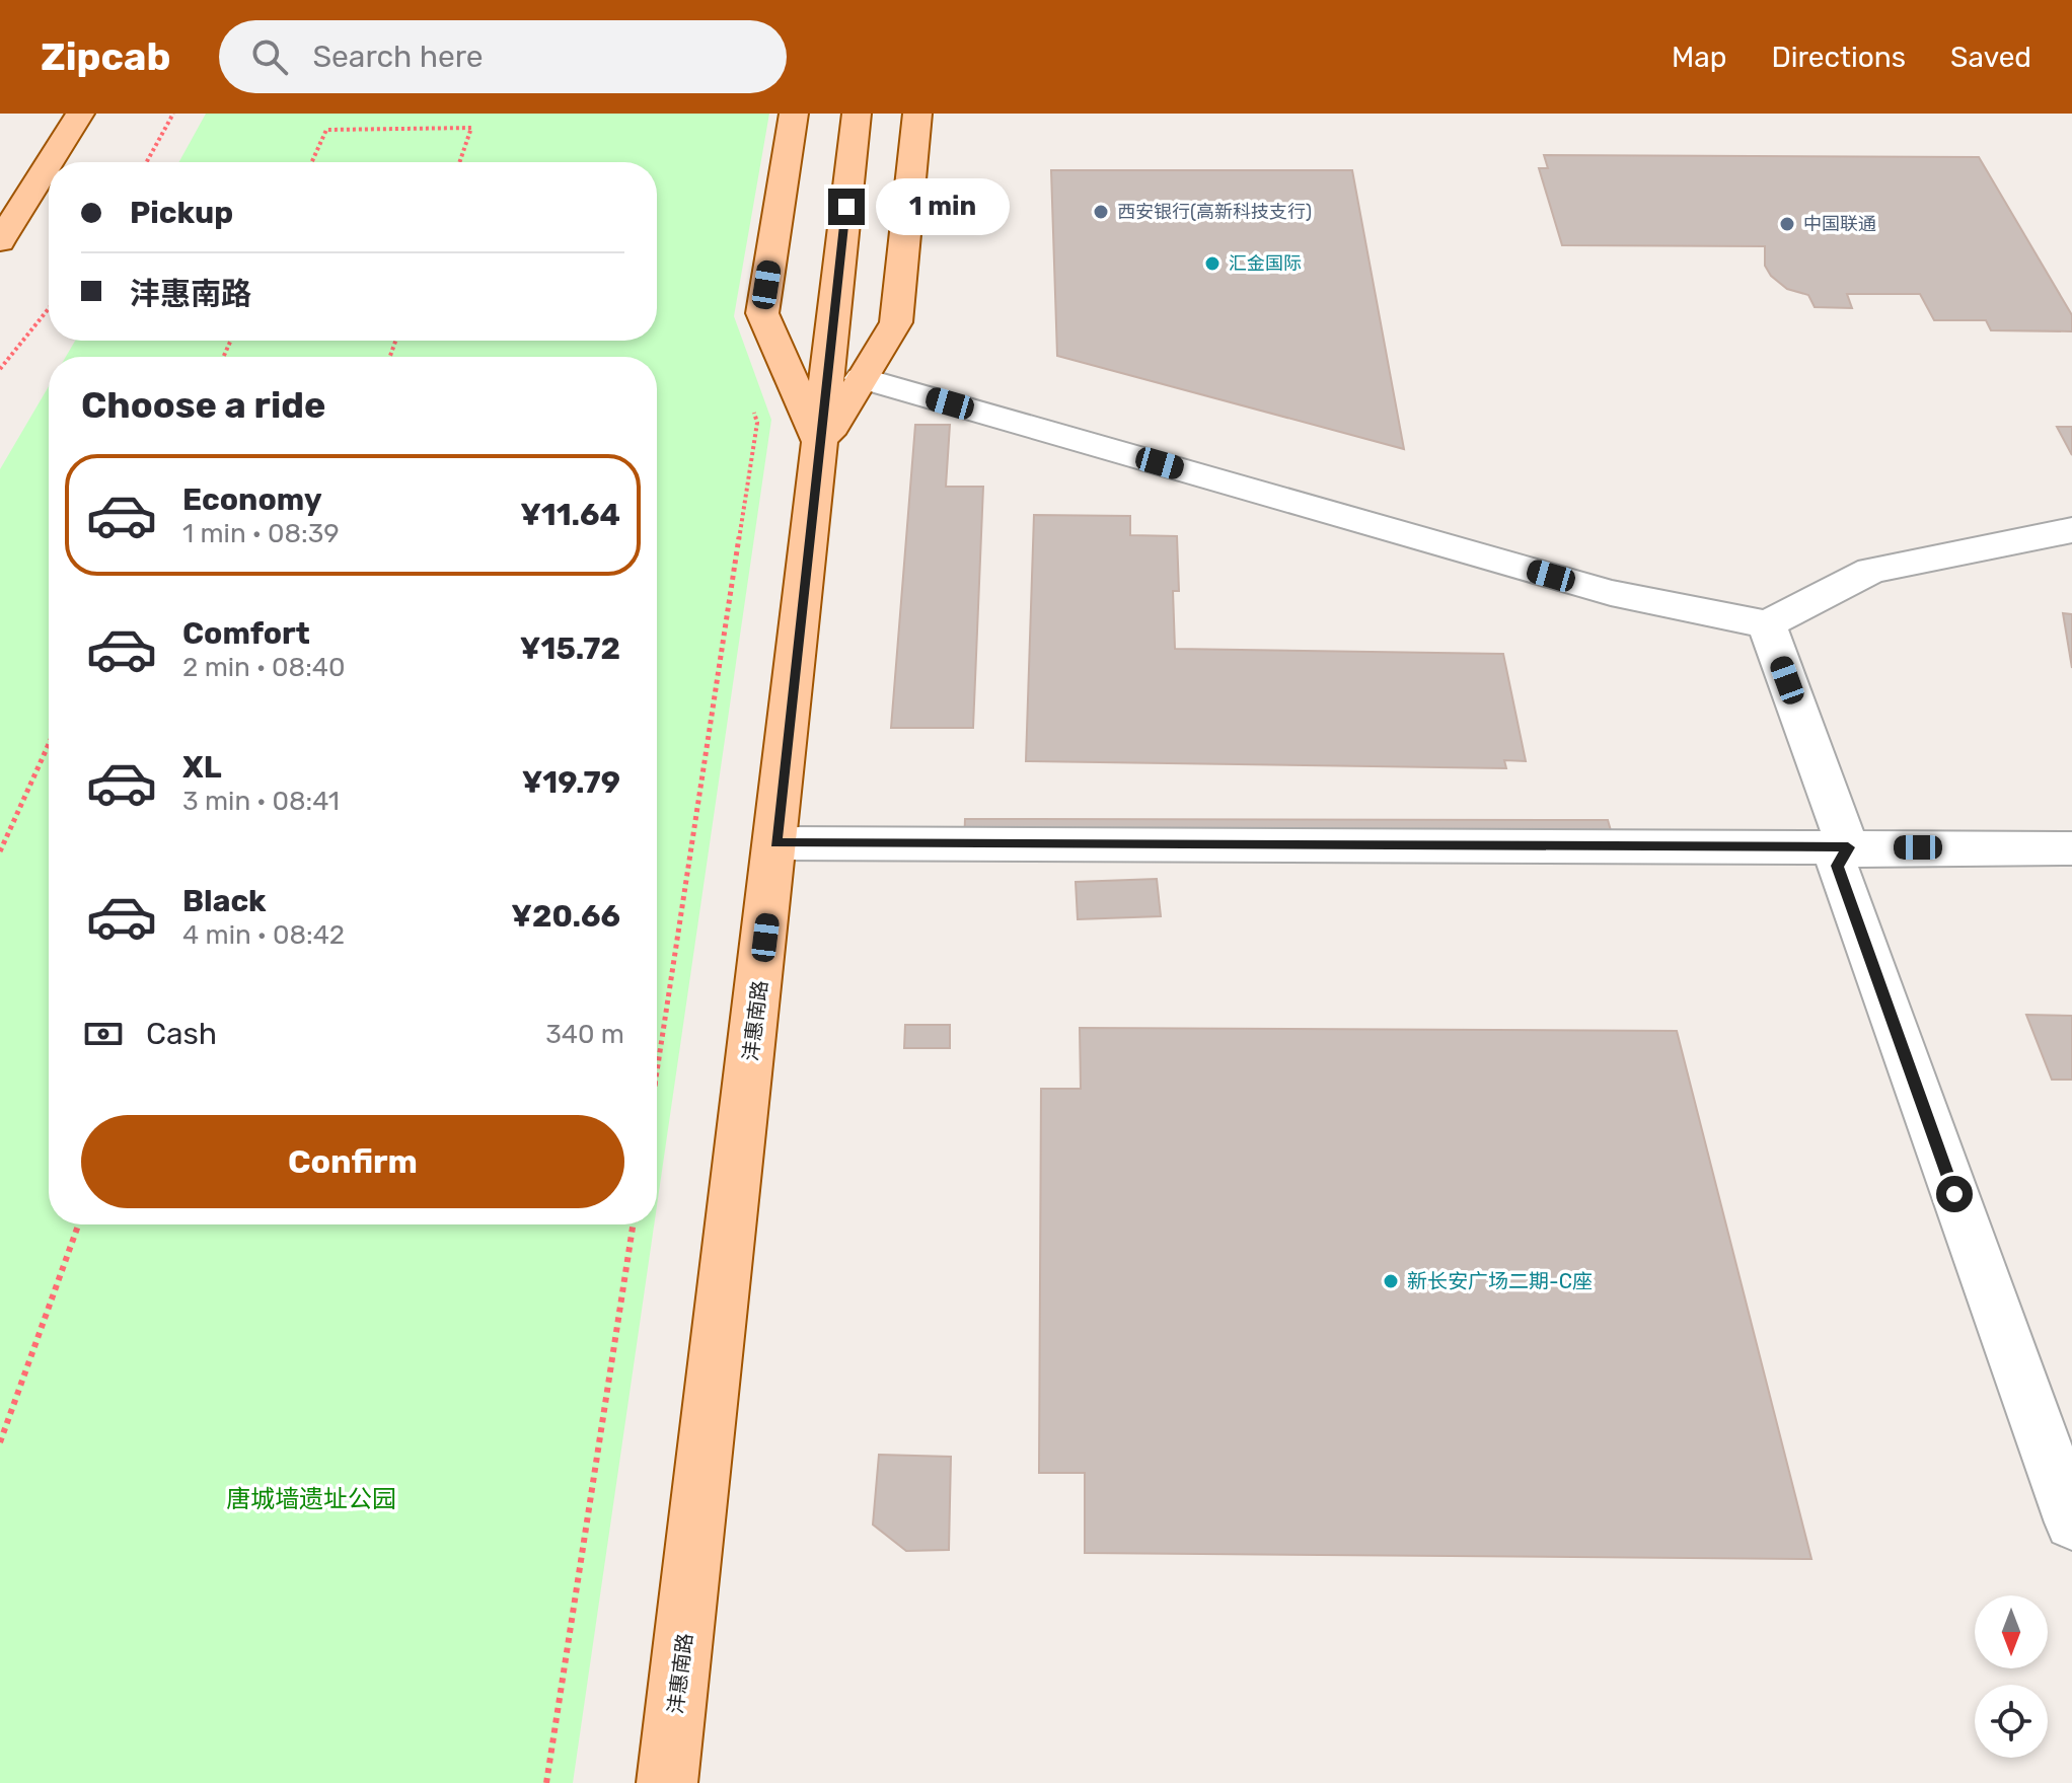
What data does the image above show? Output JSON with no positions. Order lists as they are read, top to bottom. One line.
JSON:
{"streets":{"main road":["沣惠南路"]},"parks":["唐城墙遗址公园"],"places":["西安银行(高新科技支行)","中国联通","汇金国际","新长安广场二期-C座"],"north":"bottom","page":{"header":"Zipcab","search":"Search here","nav":["Map","Directions","Saved"],"banner":["Pickup","沣惠南路"],"bubble":"1 min","heading":"Choose a ride","list":[{"name":"Economy","note":"1 min · 08:39","value":"¥11.64"},{"name":"Comfort","note":"2 min · 08:40","value":"¥15.72"},{"name":"XL","note":"3 min · 08:41","value":"¥19.79"},{"name":"Black","note":"4 min · 08:42","value":"¥20.66"}],"pay":["Cash","340 m"],"buttons":"Confirm"}}
